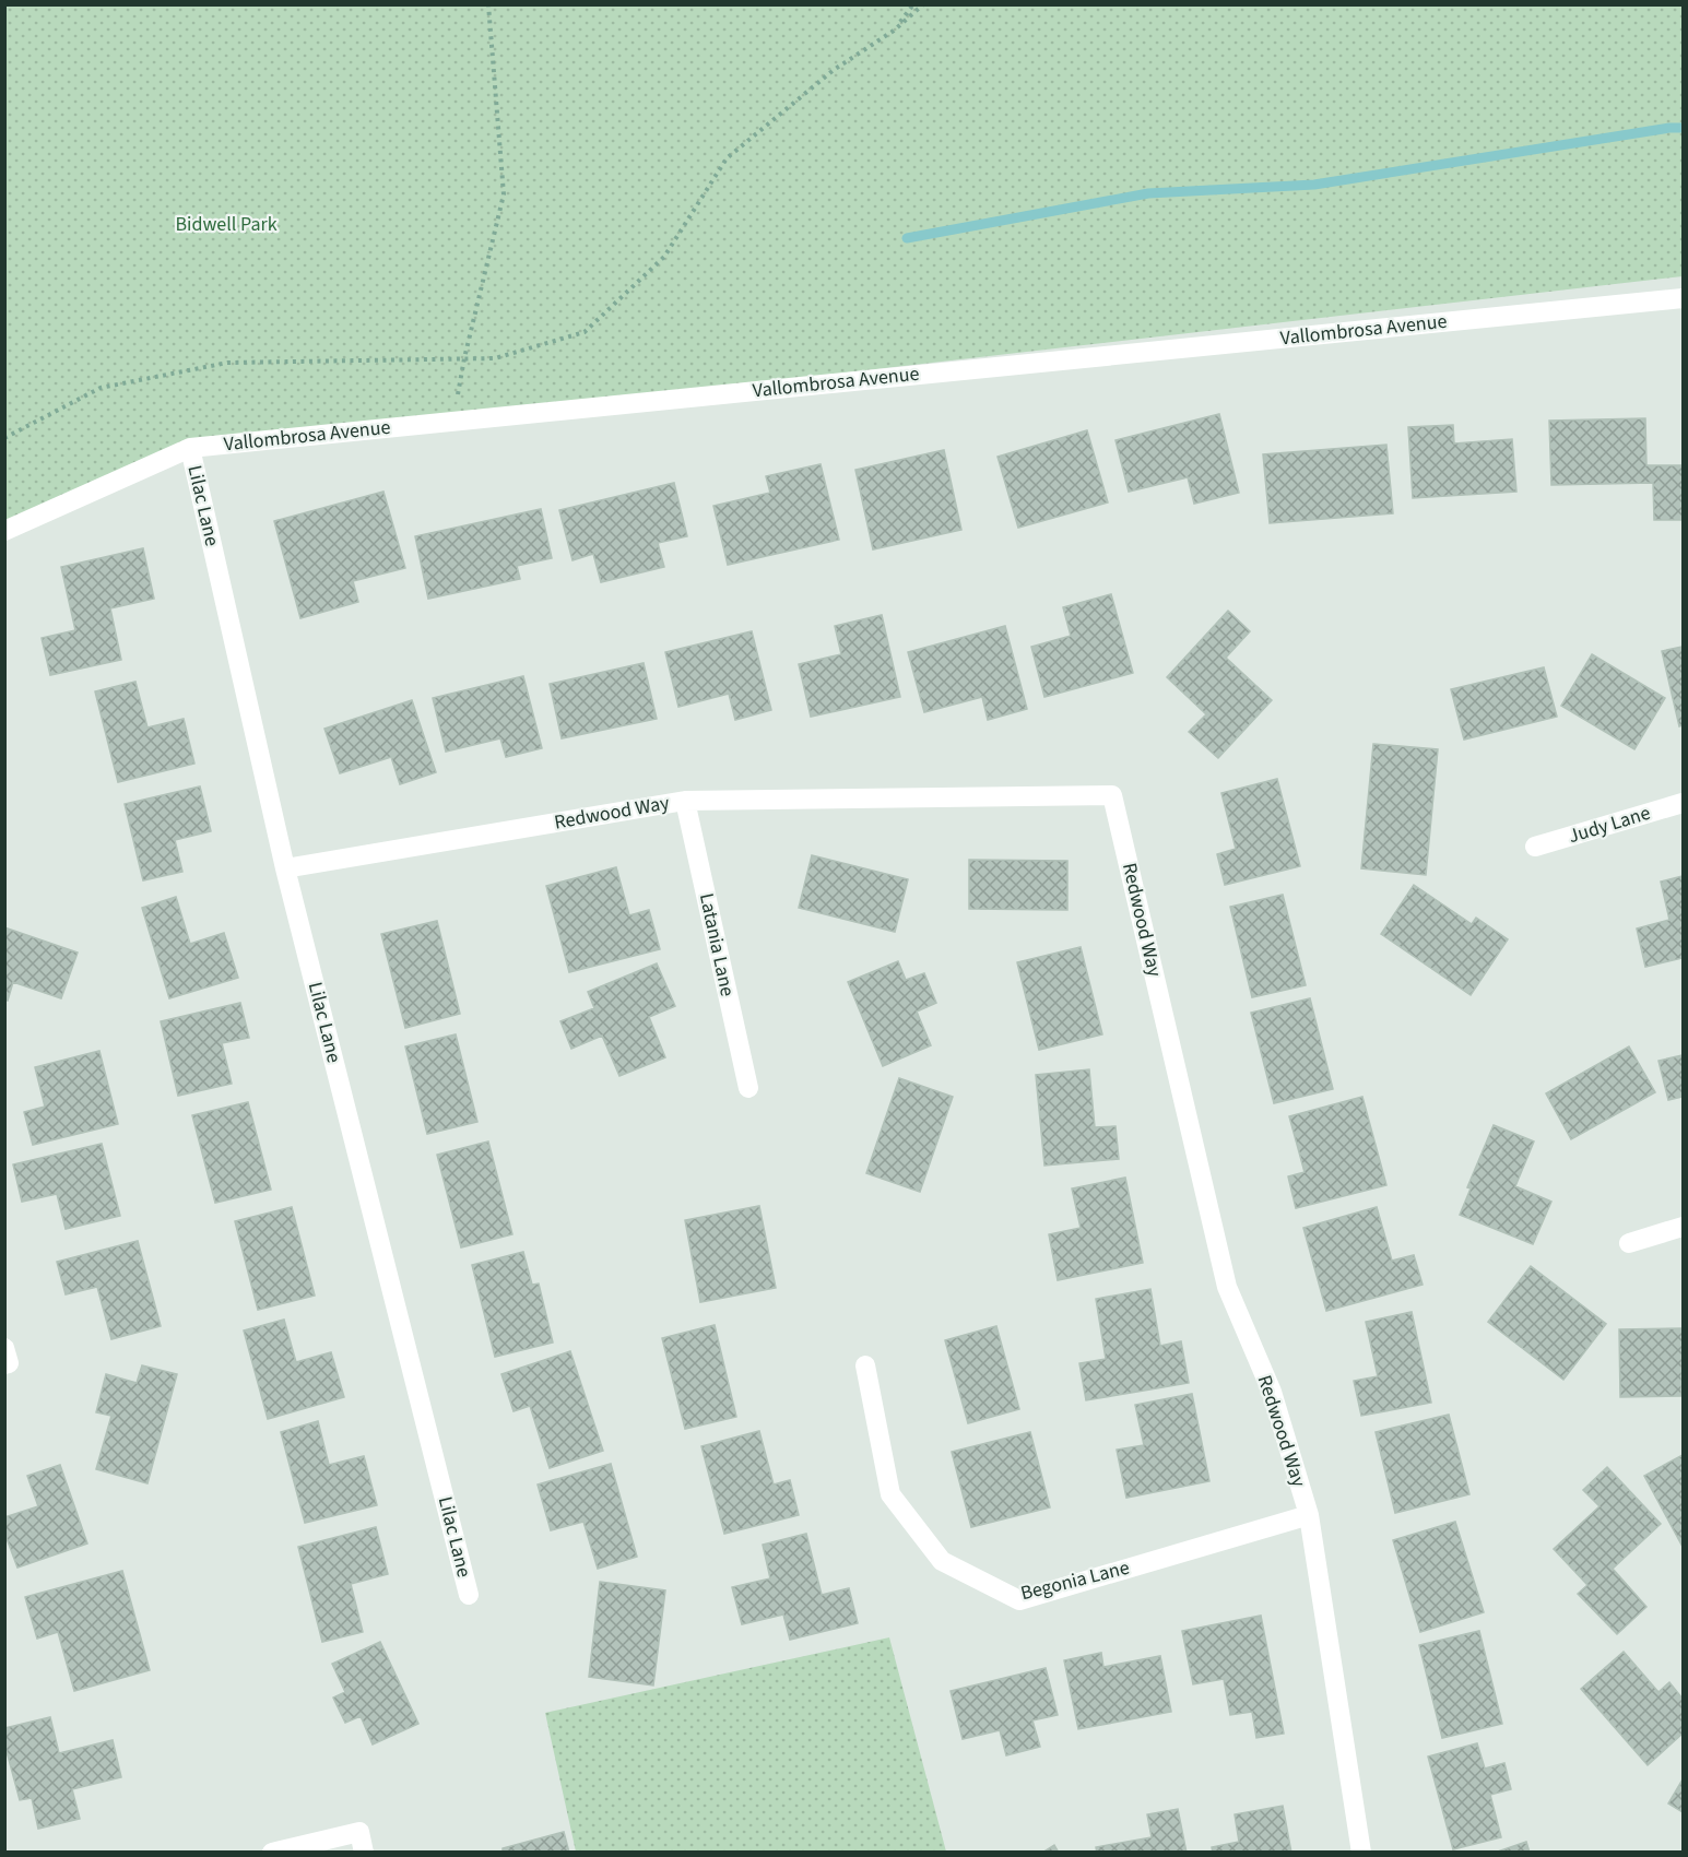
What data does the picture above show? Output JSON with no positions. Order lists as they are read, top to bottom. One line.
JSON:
{"streets":{"street":["Vallombrosa Avenue","Lilac Lane","Redwood Way","Judy Lane","Latania Lane","Begonia Lane"]},"crossings":[["Vallombrosa Avenue","Lilac Lane"],["Lilac Lane","Redwood Way"],["Redwood Way","Latania Lane"],["Redwood Way","Begonia Lane"]],"parks":["Bidwell Park"]}
